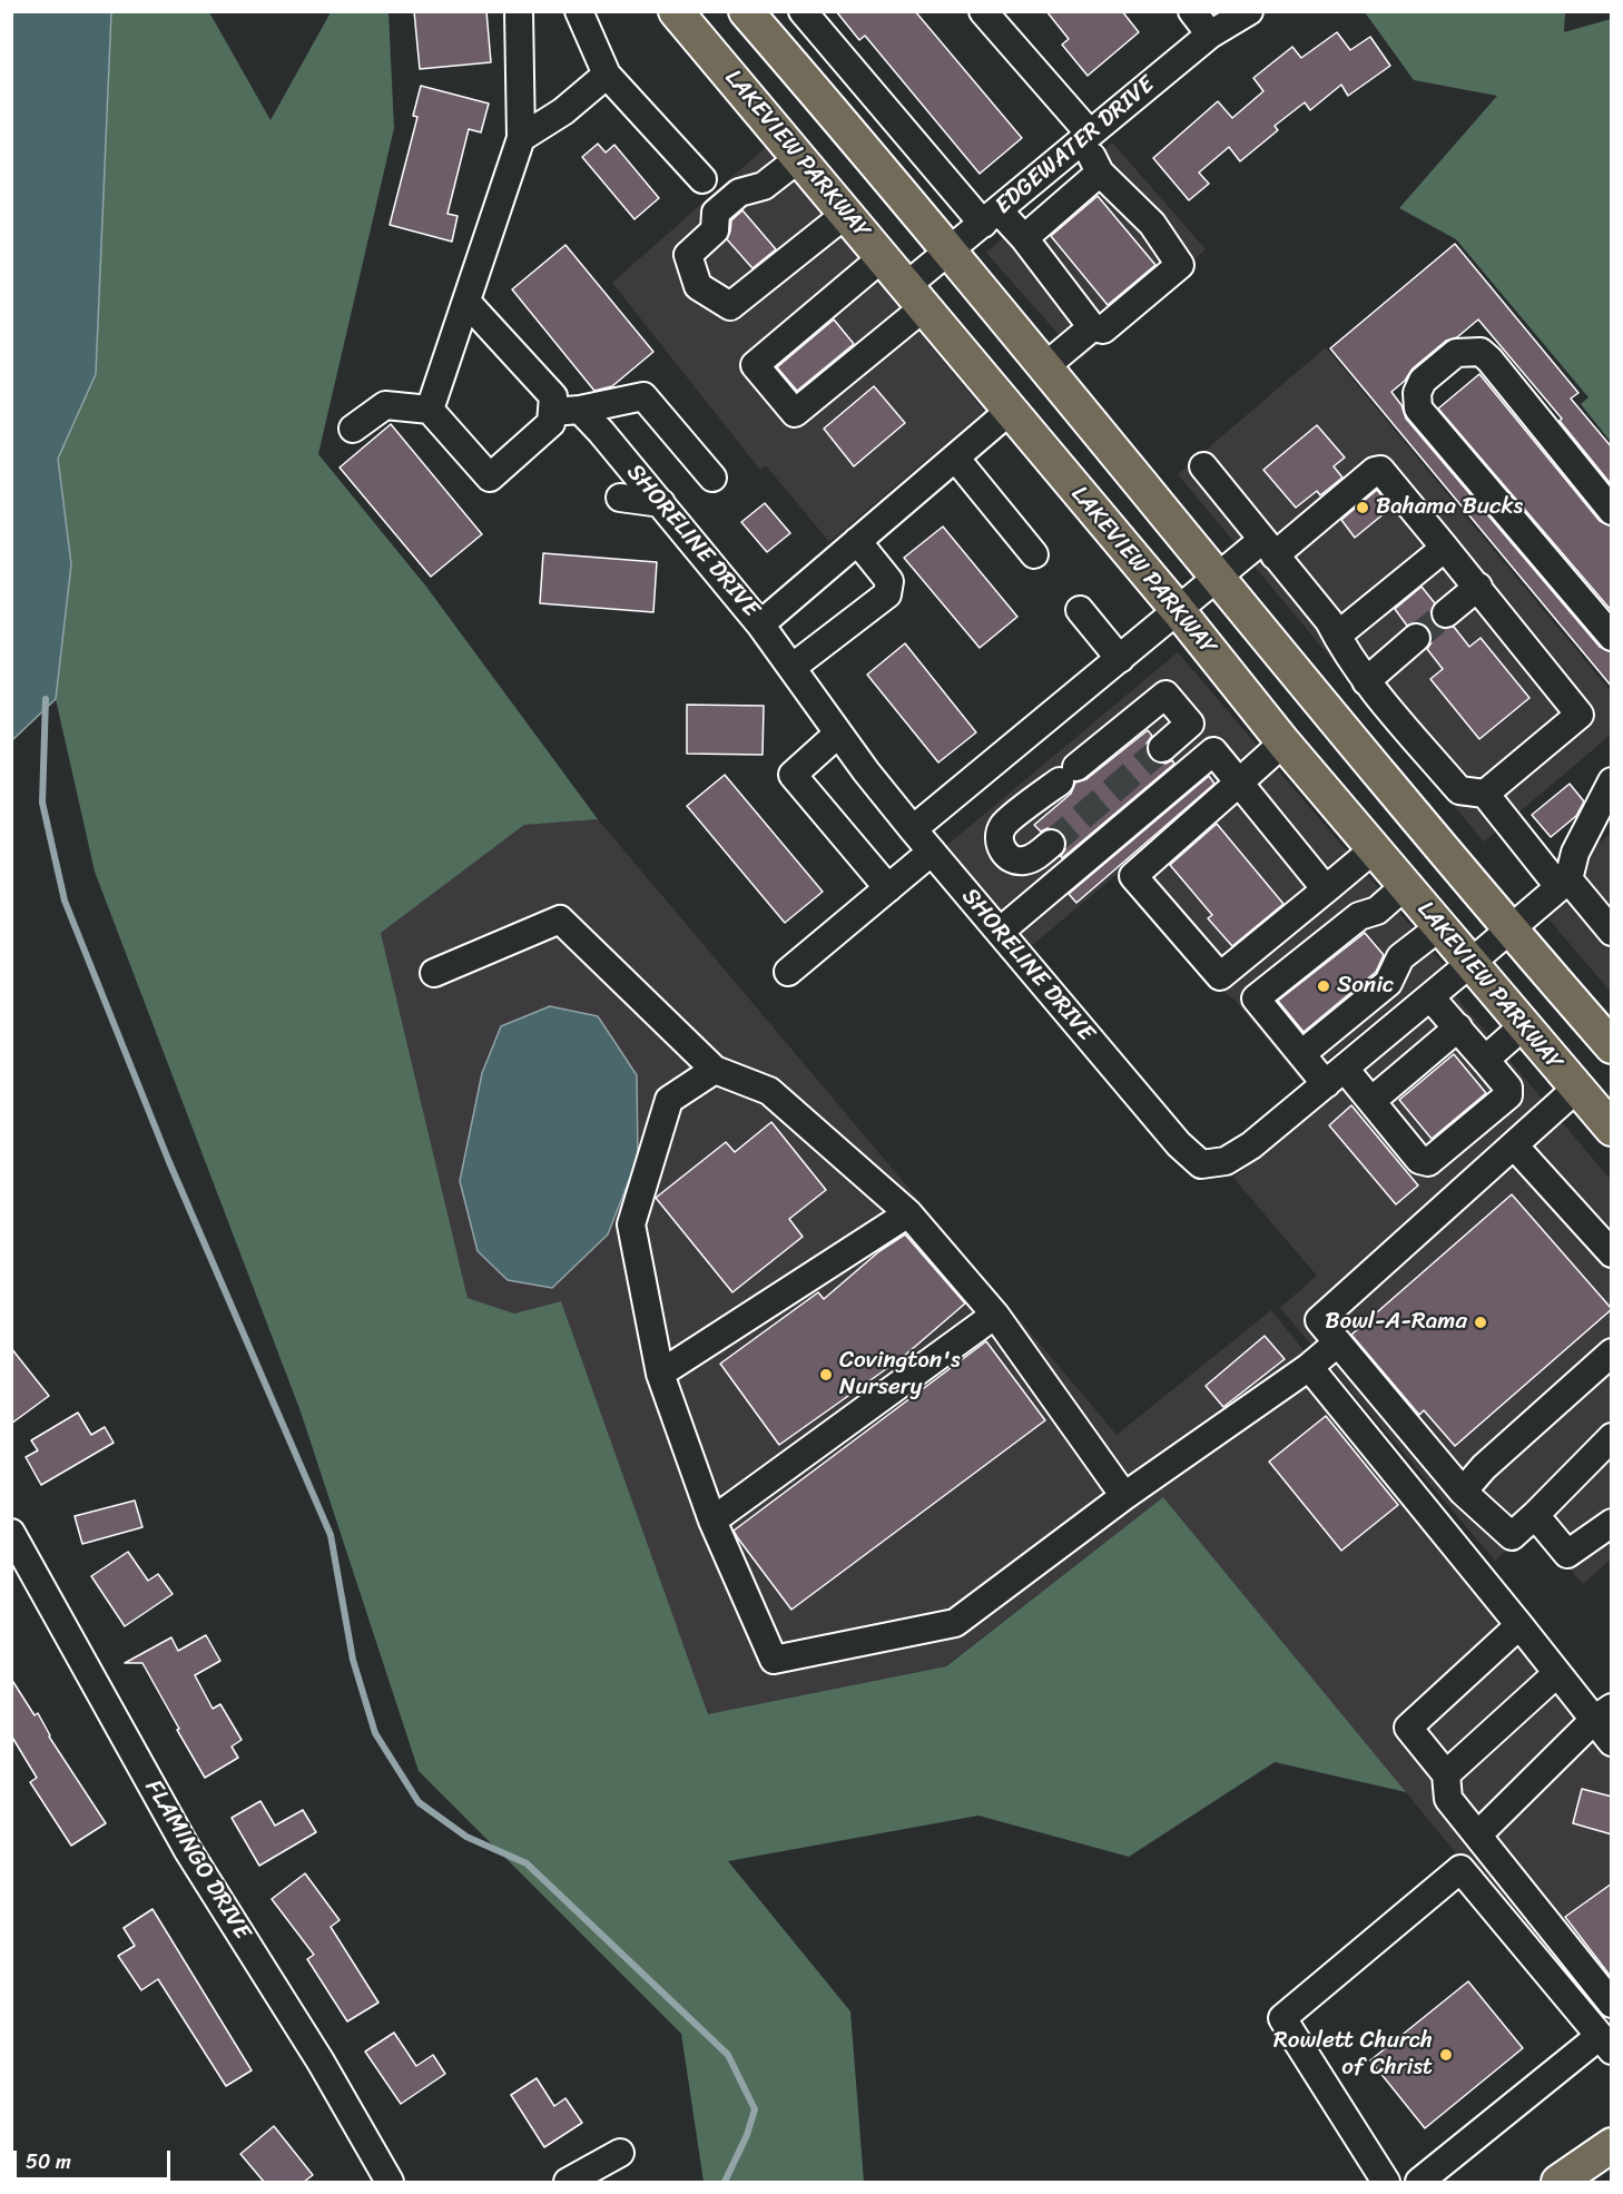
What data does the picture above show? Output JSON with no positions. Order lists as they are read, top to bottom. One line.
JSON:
{"streets":{"main road":["LAKEVIEW PARKWAY"],"street":["EDGEWATER DRIVE","SHORELINE DRIVE","FLAMINGO DRIVE"]},"crossings":[["EDGEWATER DRIVE","LAKEVIEW PARKWAY"],["LAKEVIEW PARKWAY","SHORELINE DRIVE"]],"places":["Bahama Bucks","Sonic","Bowl-A-Rama","Covington's Nursery","Rowlett Church of Christ"],"scale_bar":"50 m"}
